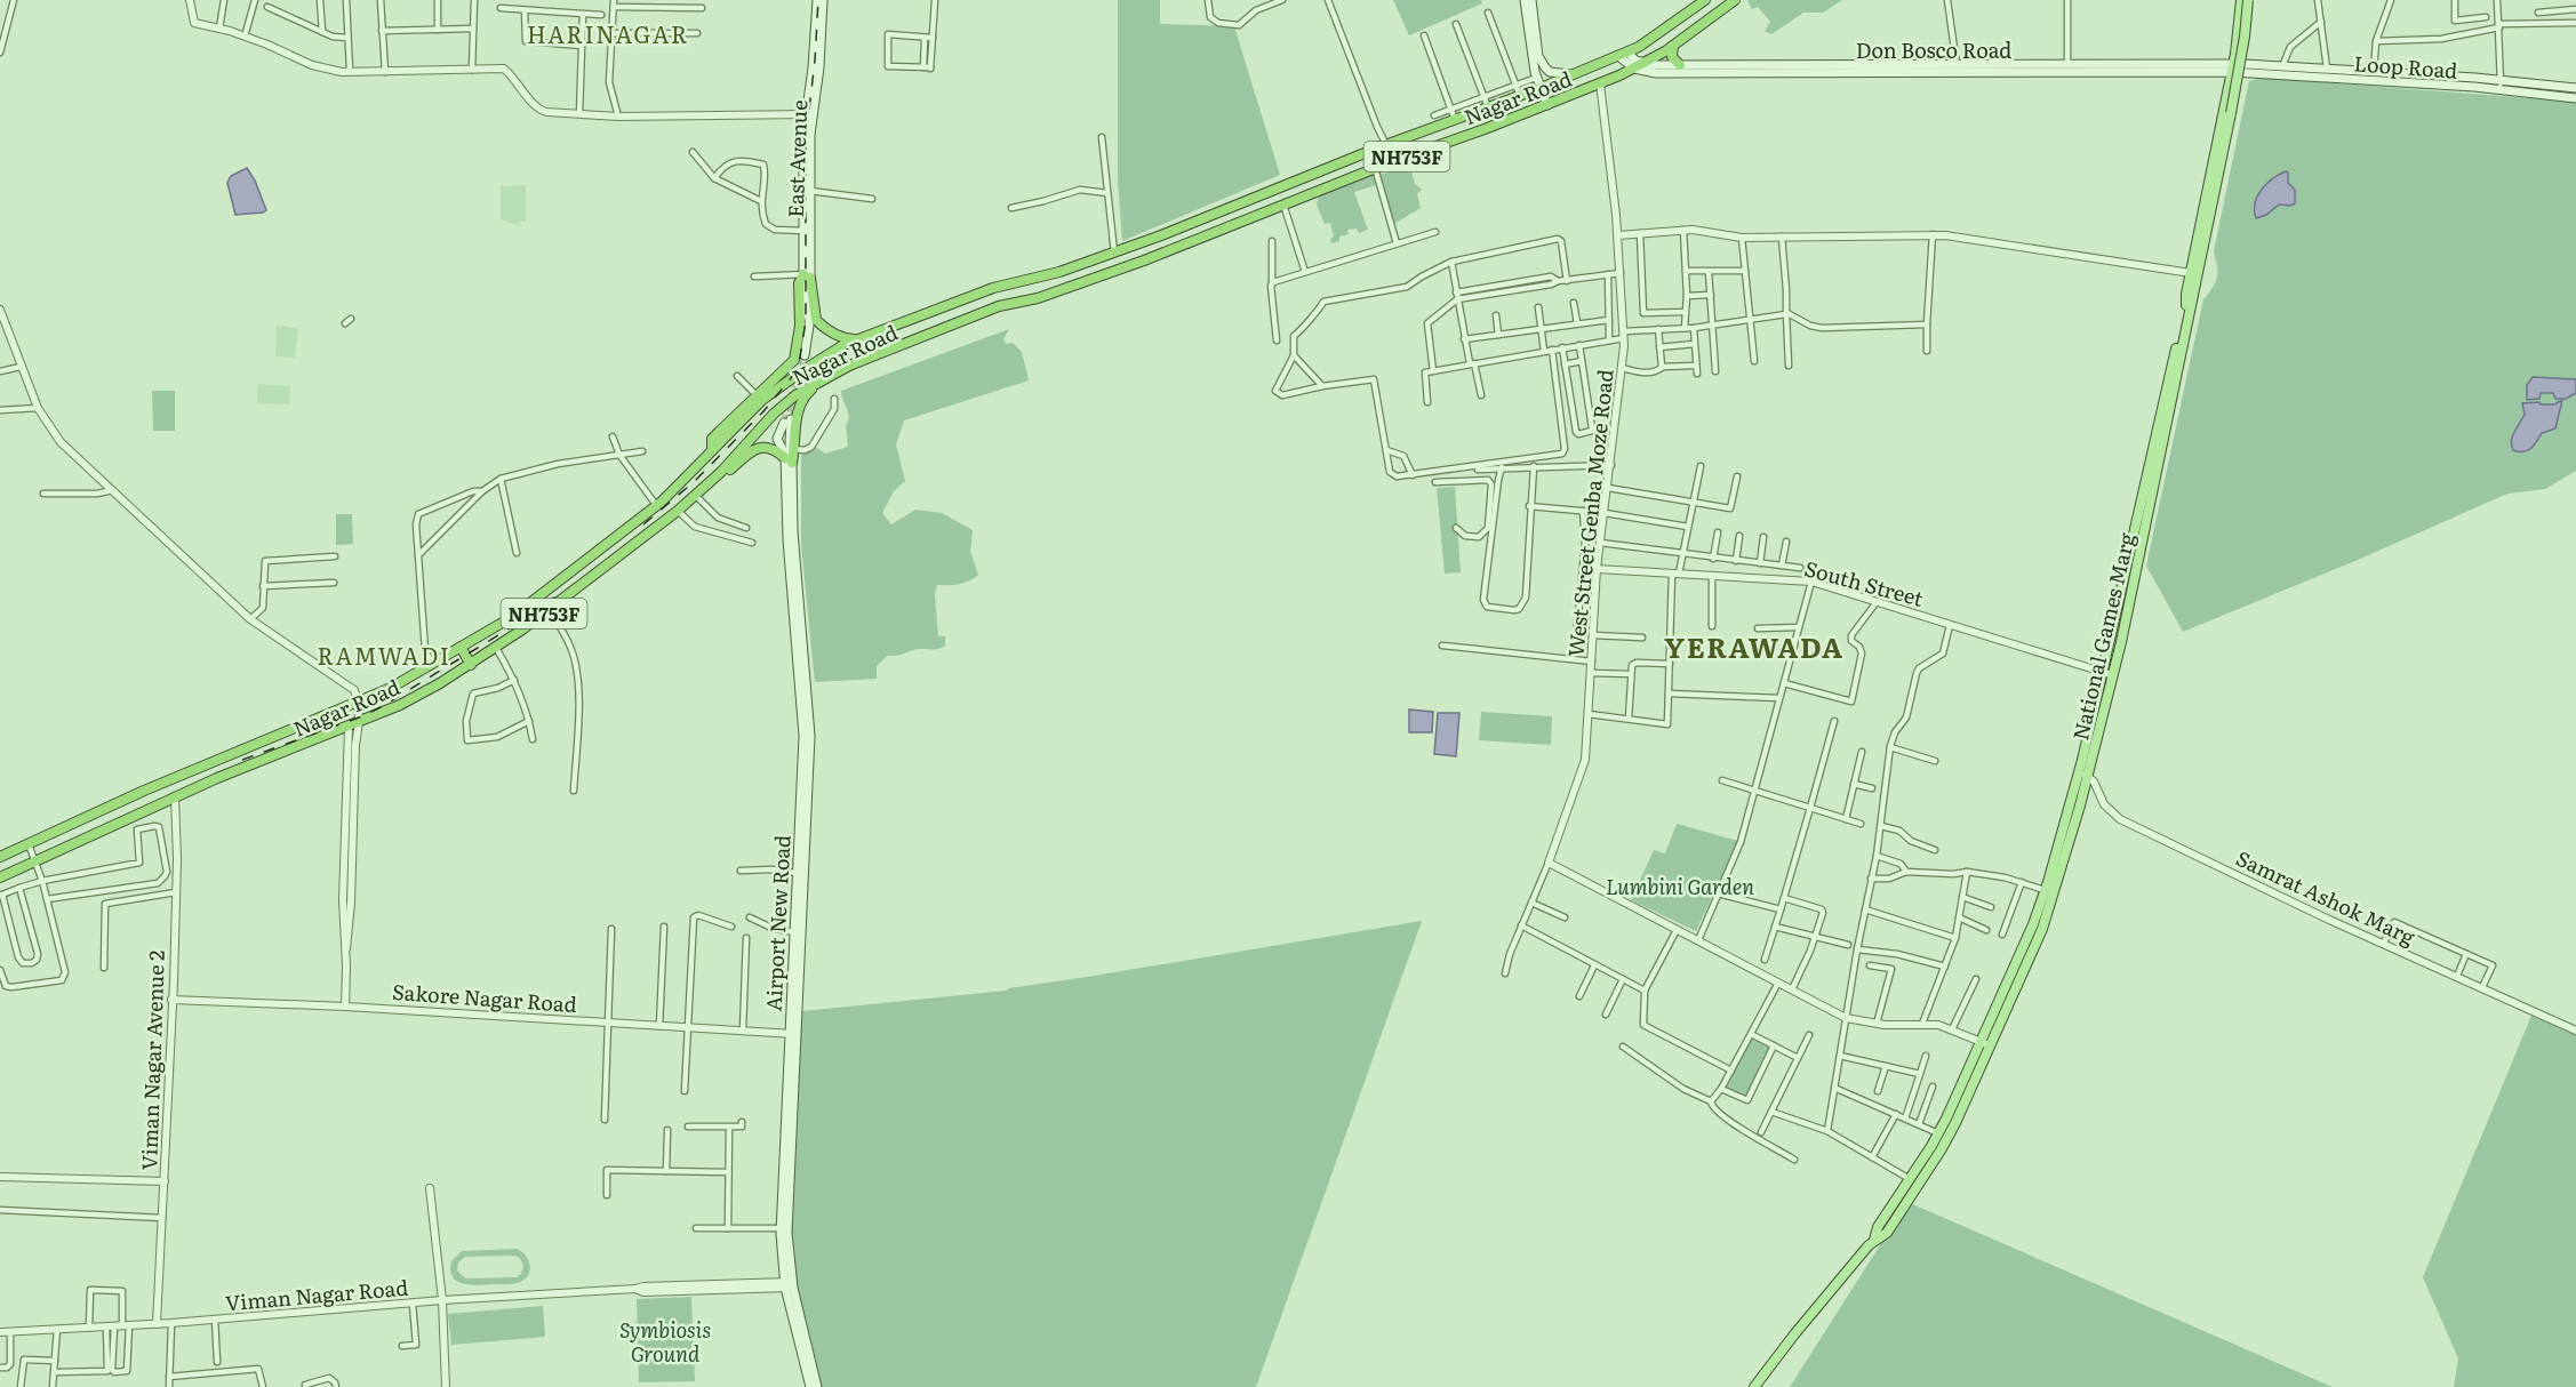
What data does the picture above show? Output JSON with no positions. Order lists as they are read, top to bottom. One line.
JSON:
{"streets":{"highway":["Nagar Road","NH753F"],"main road":["Don Bosco Road","Loop Road","East Avenue","National Games Marg","Airport New Road"],"street":["West Street Genba Moze Road","South Street","Samrat Ashok Marg","Sakore Nagar Road","Viman Nagar Avenue 2","Viman Nagar Road"]},"crossings":[["Don Bosco Road","Loop Road"],["Don Bosco Road","Nagar Road"],["Don Bosco Road","National Games Marg"],["Loop Road","National Games Marg"],["Nagar Road","West Street Genba Moze Road"],["Nagar Road","Viman Nagar Avenue 2"],["West Street Genba Moze Road","South Street"],["South Street","National Games Marg"],["National Games Marg","Samrat Ashok Marg"],["Airport New Road","Sakore Nagar Road"],["Airport New Road","Viman Nagar Road"],["Sakore Nagar Road","Viman Nagar Avenue 2"],["Viman Nagar Avenue 2","Viman Nagar Road"]],"districts":["HARINAGAR","YERAWADA","RAMWADI"],"parks":["Lumbini Garden","Symbiosis Ground"]}
